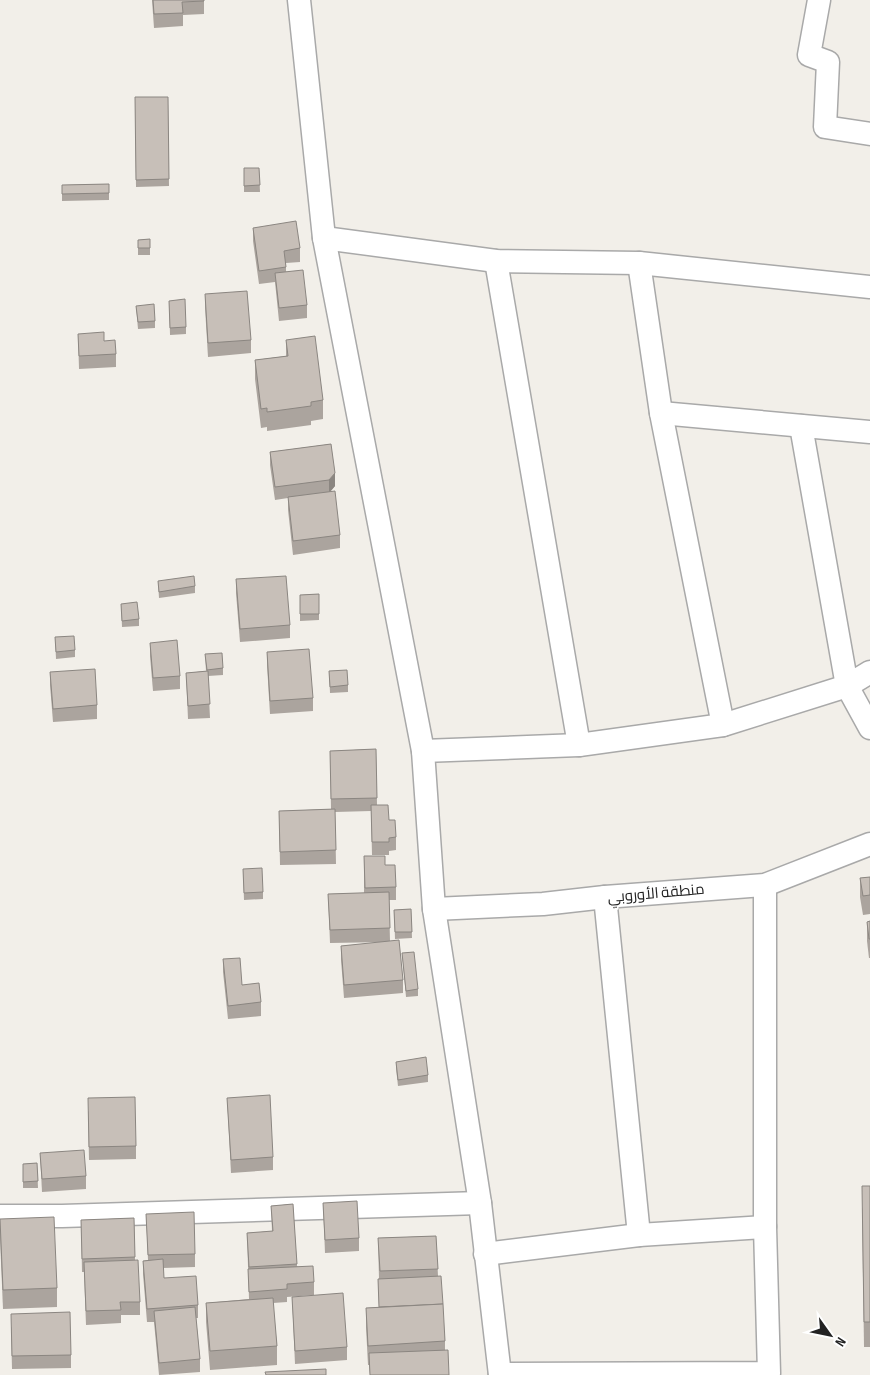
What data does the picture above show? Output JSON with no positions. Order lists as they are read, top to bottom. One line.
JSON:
{"streets":{"street":["منطقة الأوروبي"]},"north":"bottom right"}
